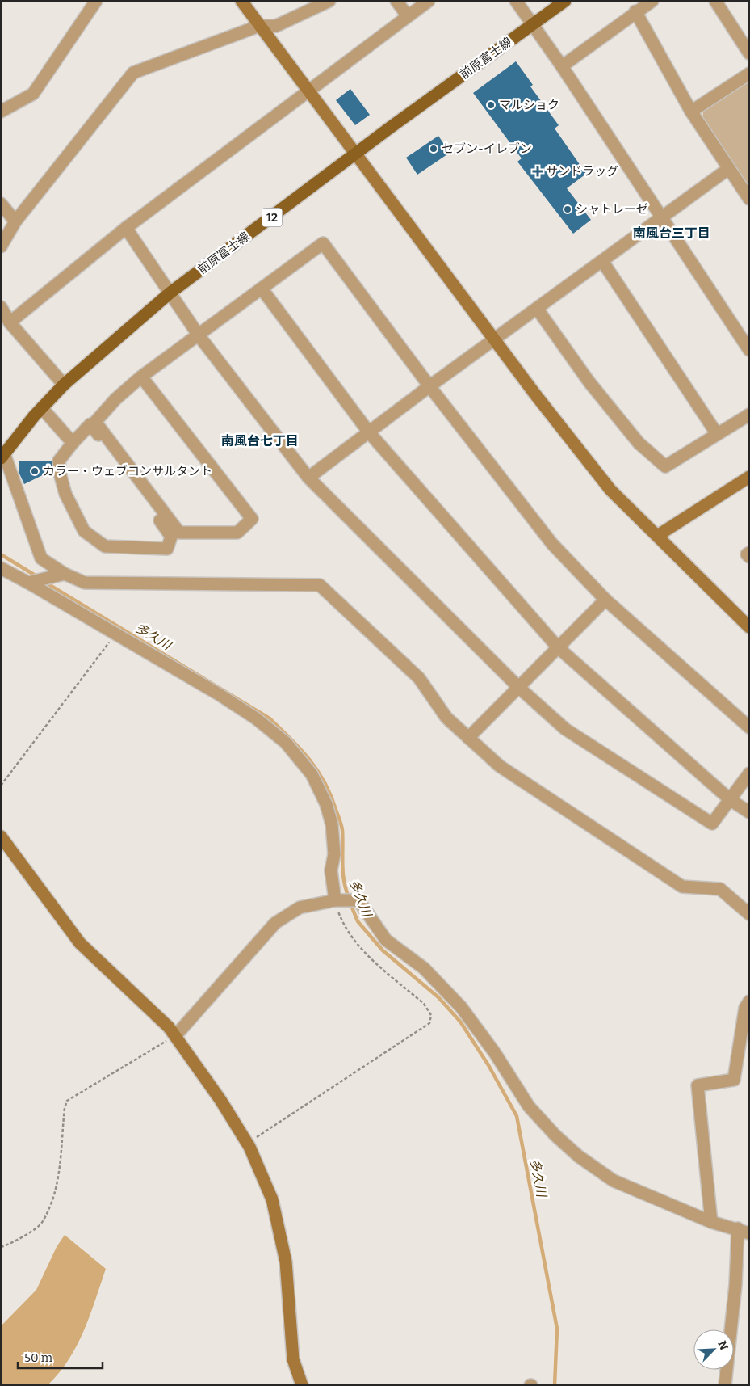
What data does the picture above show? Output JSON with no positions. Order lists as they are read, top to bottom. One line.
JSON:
{"streets":{"main road":["前原富士線","12"]},"districts":["南風台三丁目","南風台七丁目"],"water":["多久川"],"places":{"other":["マルショク","セブン-イレブン","シャトレーゼ","カラー・ウェブコンサルタント"],"health":["サンドラッグ"]},"scale_bar":"50 m","north":"top right"}
